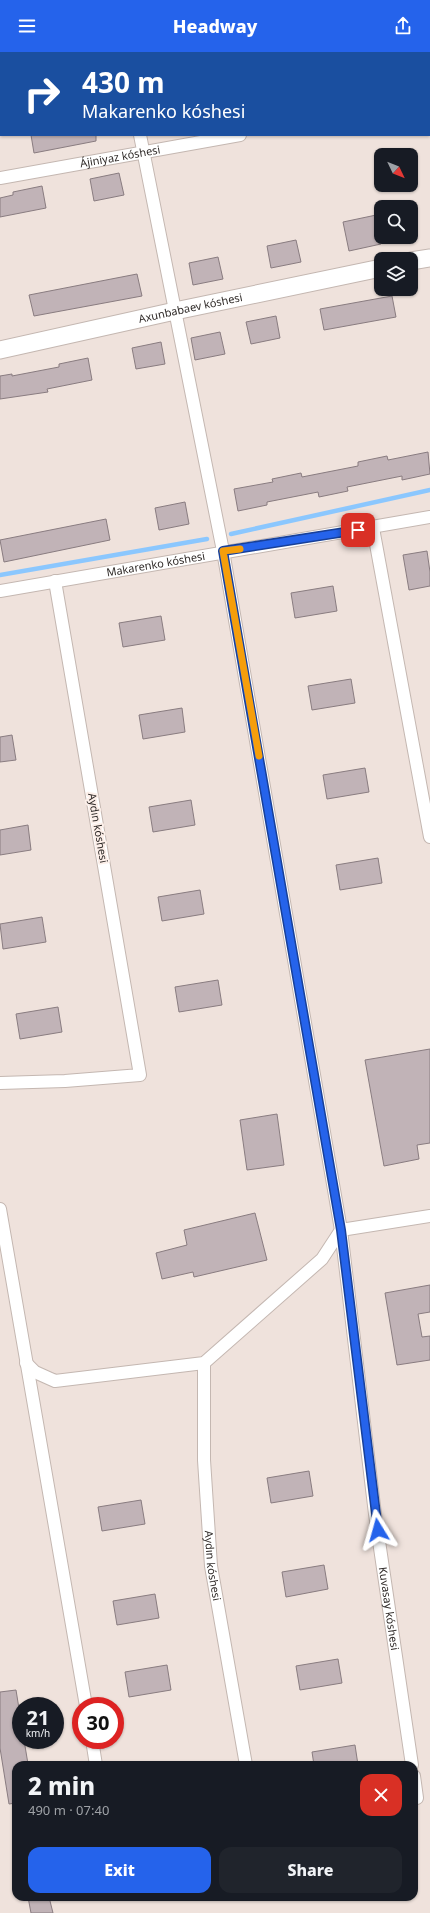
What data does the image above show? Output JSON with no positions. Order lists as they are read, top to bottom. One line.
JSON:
{"streets":{"street":["Ájiniyaz kóshesi","Axunbabaev kóshesi","Makarenko kóshesi","Aydın kóshesi","Kuvasay kóshesi"]},"crossings":[["Ájiniyaz kóshesi","Kuvasay kóshesi"],["Axunbabaev kóshesi","Kuvasay kóshesi"],["Makarenko kóshesi","Aydın kóshesi"],["Makarenko kóshesi","Kuvasay kóshesi"]],"north":"bottom right","page":{"header":"Headway","turn":["430 m","Makarenko kóshesi"],"speed":"21 km/h","limit":"30","heading":["2 min","490 m · 07:40"],"buttons":["Exit","Share"]}}
